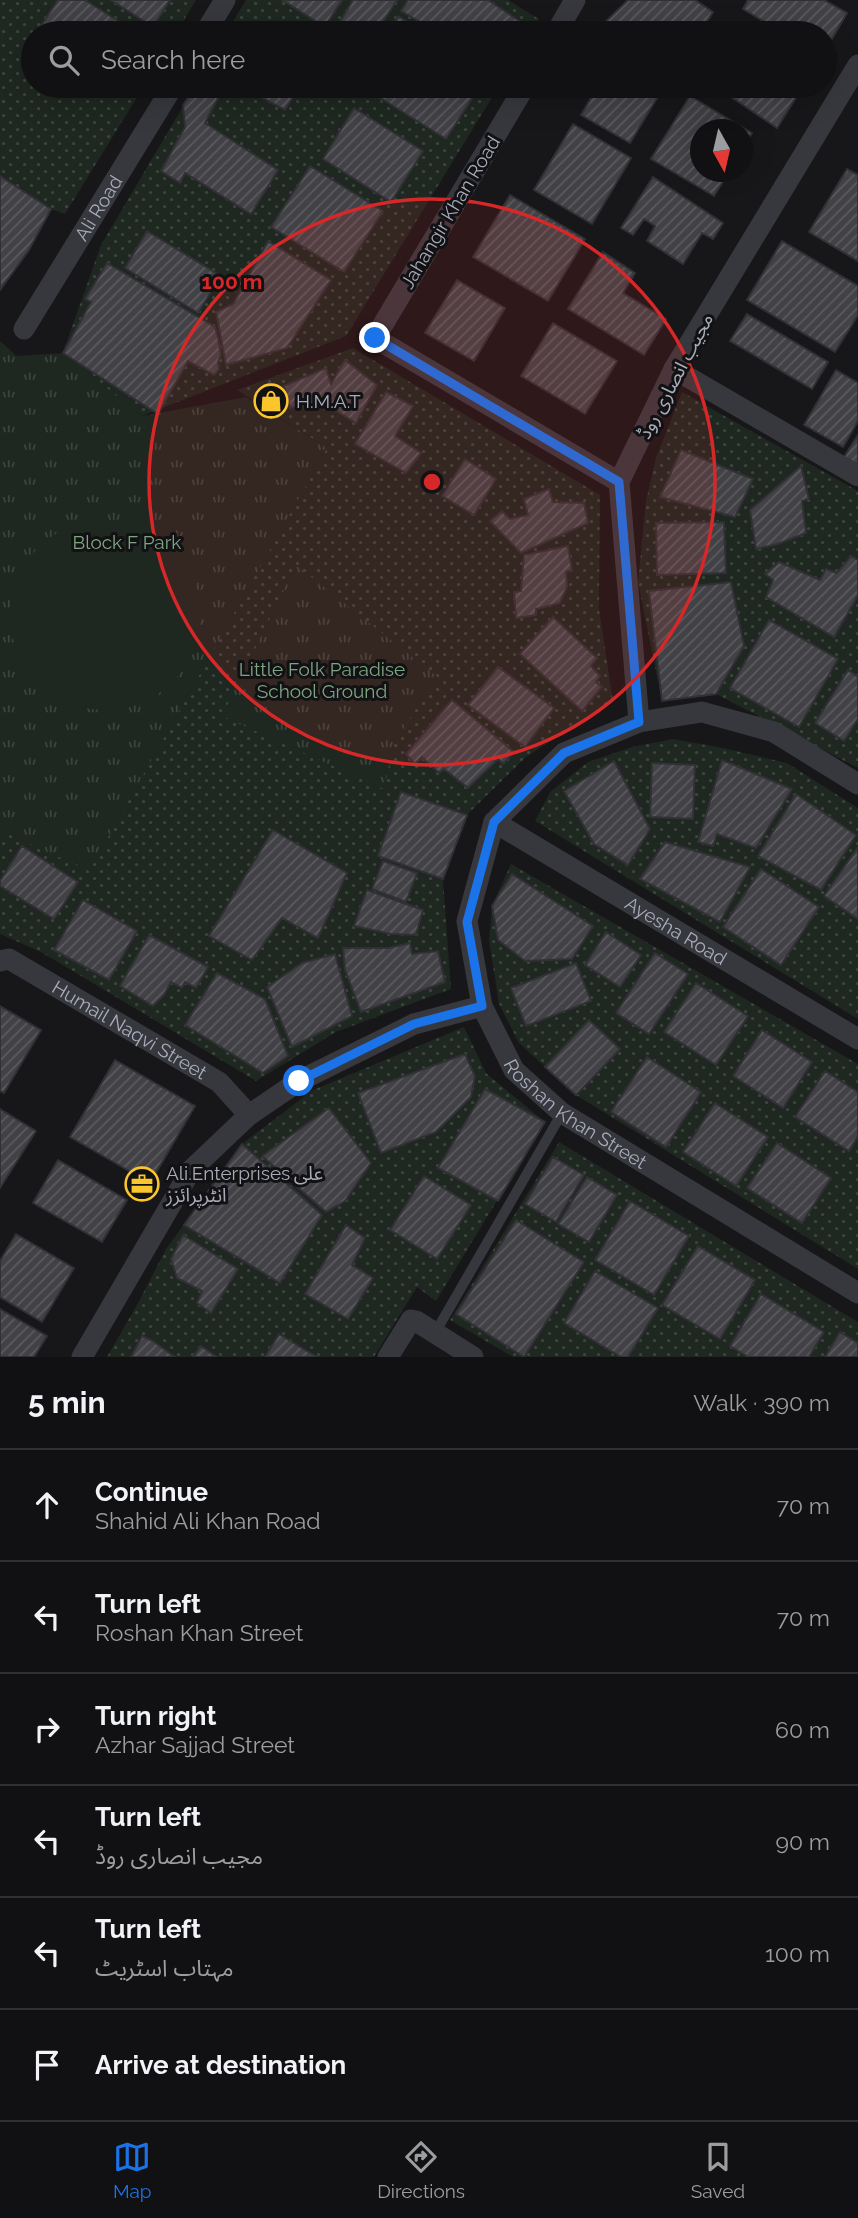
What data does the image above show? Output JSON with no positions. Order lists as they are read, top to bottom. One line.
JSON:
{"streets":{"street":["Ali Road","Jahangir Khan Road","مجیب انصاری روڈ","Ayesha Road","Humail Naqvi Street","Roshan Khan Street"]},"crossings":[["Jahangir Khan Road","مجیب انصاری روڈ"],["Ayesha Road","Roshan Khan Street"]],"parks":["Block F Park","Little Folk Paradise School Ground"],"places":{"shop":["H.M.A.T"],"office":["Ali.Enterprises.علی انٹرپرائزز"]},"north":"bottom","page":{"search":"Search here","heading":["5 min","Walk · 390 m"],"list":[["Continue","Shahid Ali Khan Road","70 m"],["Turn left","Roshan Khan Street","70 m"],["Turn right","Azhar Sajjad Street","60 m"],["Turn left","مجیب انصاری روڈ","90 m"],["Turn left","مہتاب اسٹریٹ","100 m"],"Arrive at destination"],"nav":["Map","Directions","Saved"]},"rings":["100 m"]}
